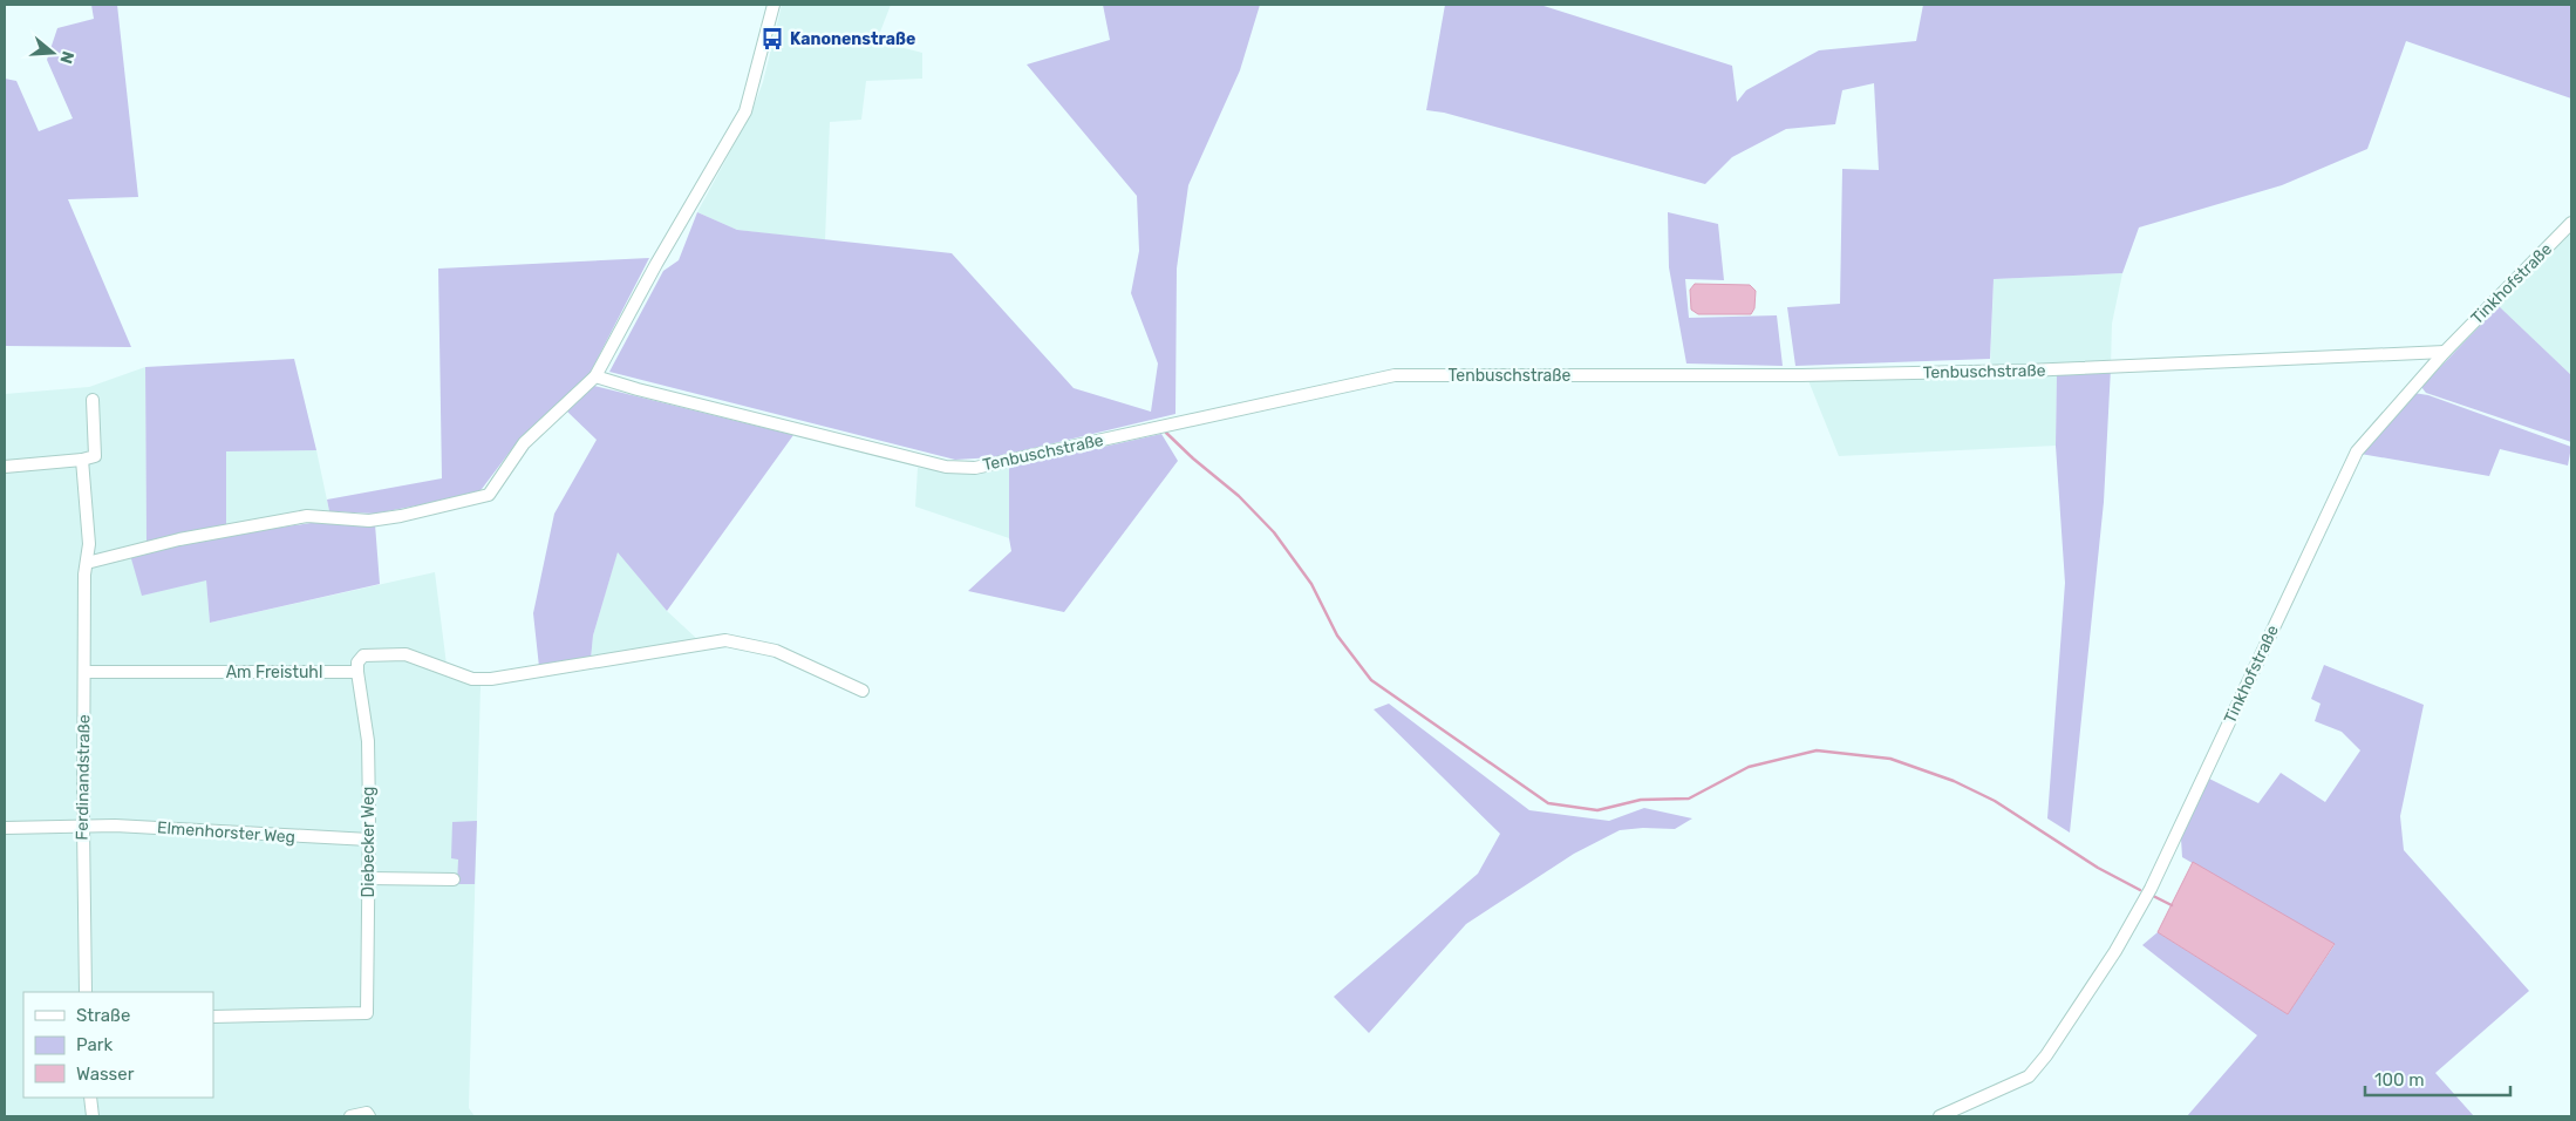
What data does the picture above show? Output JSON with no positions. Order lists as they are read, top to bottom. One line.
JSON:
{"streets":{"street":["Tinkhofstraße","Tenbuschstraße","Am Freistuhl","Ferdinandstraße","Elmenhorster Weg","Diebecker Weg"]},"crossings":[["Tinkhofstraße","Tenbuschstraße"],["Am Freistuhl","Ferdinandstraße"],["Am Freistuhl","Diebecker Weg"],["Ferdinandstraße","Elmenhorster Weg"],["Elmenhorster Weg","Diebecker Weg"]],"places":{"bus stop":["Kanonenstraße"]},"legend":["Straße","Park","Wasser"],"scale_bar":"100 m","north":"right"}
